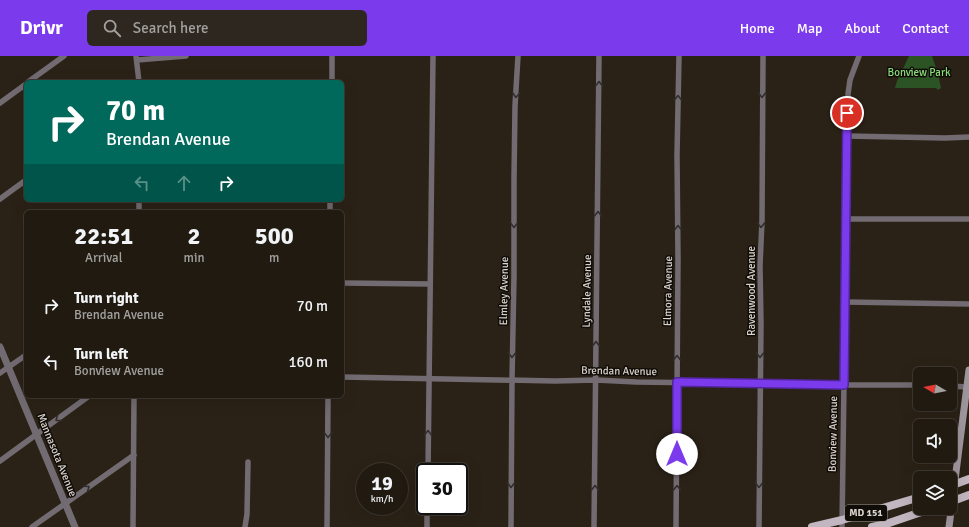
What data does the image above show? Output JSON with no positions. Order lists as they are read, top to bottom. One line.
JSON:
{"streets":{"main road":["MD 151"],"street":["Elmley Avenue","Lyndale Avenue","Elmora Avenue","Ravenwood Avenue","Brendan Avenue","Bonview Avenue","Mannasota Avenue"]},"crossings":[["Elmley Avenue","Brendan Avenue"],["Lyndale Avenue","Brendan Avenue"],["Elmora Avenue","Brendan Avenue"],["Ravenwood Avenue","Brendan Avenue"],["Brendan Avenue","Bonview Avenue"],["Bonview Avenue","MD 151"]],"one_way":["Elmley Avenue","Lyndale Avenue","Elmora Avenue","Ravenwood Avenue"],"parks":["Bonview Park"],"north":"left","page":{"header":"Drivr","search":"Search here","nav":["Home","Map","About","Contact"],"turn":["70 m","Brendan Avenue"],"eta":["22:51","Arrival","2","min","500","m"],"list":[{"name":"Turn right","note":"Brendan Avenue","value":"70 m"},{"name":"Turn left","note":"Bonview Avenue","value":"160 m"}],"speed":"19 km/h","limit":"30"}}
